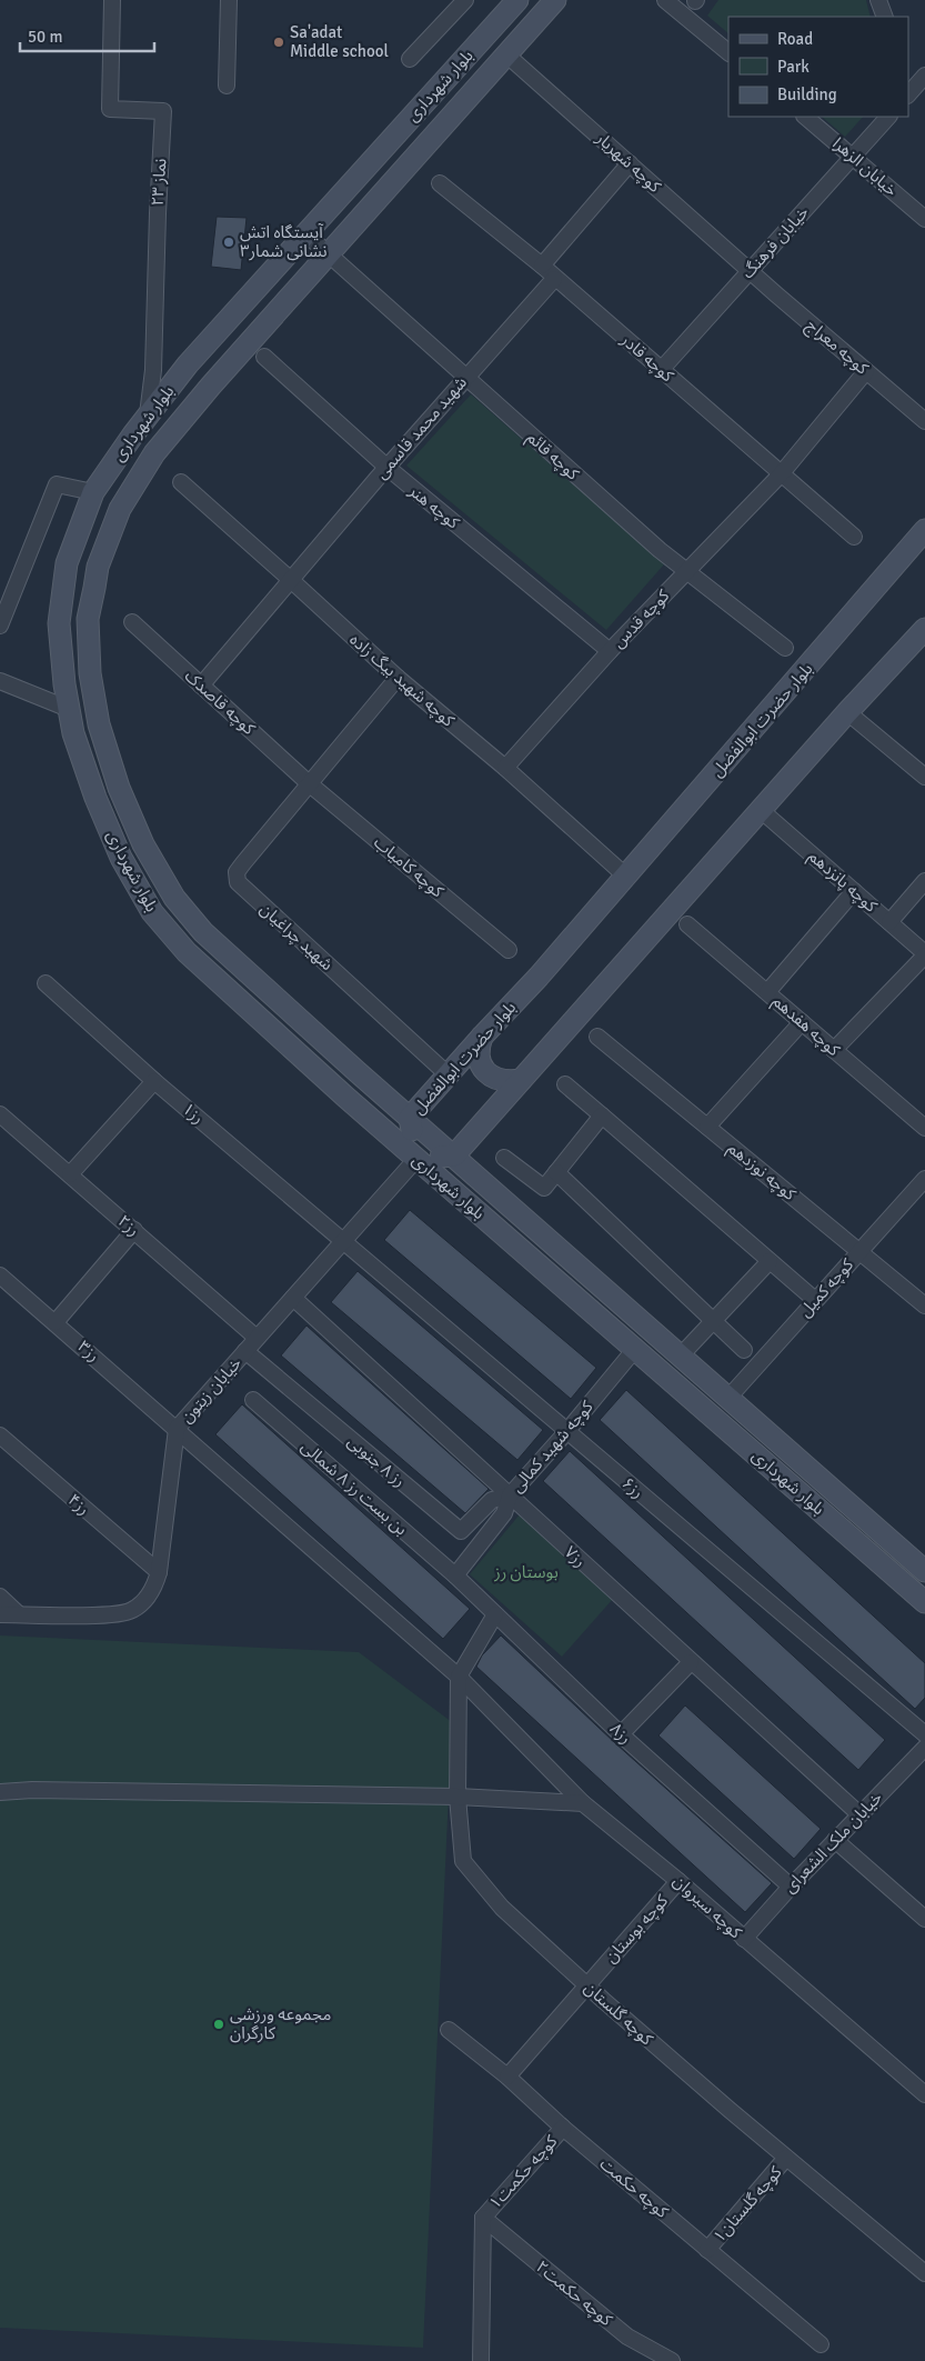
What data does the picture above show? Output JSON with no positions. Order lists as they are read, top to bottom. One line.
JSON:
{"streets":{"main road":["بلوار شهرداری","بلوار حضرت ابوالفضل"],"street":["کوچه شهریار","خیابان الزهرا","نماز ۲۳","خیابان فرهنگ","کوچه معراج","کوچه قادر","شهید محمد قاسمی","کوچه قائم","کوچه هنر","کوچه قدس","کوچه شهید بیگ زاده","کوچه قاصدک","کوچه کامیاب","کوچه پانزدهم","شهید چراغیان","کوچه هفدهم","رز۱","کوچه نوزدهم","رز۲","کوچه کمیل","رز۳","خیابان زیتون","کوچه شهید کمالی","رز ۸ جنوبی","بن بست رز ۸ شمالی","رز۶","رز۴","رز۷","رز۸","خیابان ملک الشعرای","کوچه سیروان","کوچه بوستان","کوچه گلستان","کوچه حکمت۱","کوچه حکمت","کوچه گلستان۱","کوچه حکمت۲"]},"crossings":[["بلوار شهرداری","کوچه شهریار"],["بلوار شهرداری","نماز ۲۳"],["بلوار شهرداری","کوچه قائم"],["بلوار شهرداری","بلوار حضرت ابوالفضل"],["بلوار شهرداری","کوچه کمیل"],["بلوار شهرداری","خیابان زیتون"],["بلوار شهرداری","کوچه شهید کمالی"],["کوچه شهریار","خیابان فرهنگ"],["کوچه شهریار","کوچه معراج"],["خیابان الزهرا","خیابان فرهنگ"],["خیابان فرهنگ","کوچه معراج"],["خیابان فرهنگ","کوچه قادر"],["کوچه معراج","کوچه قدس"],["کوچه قادر","شهید محمد قاسمی"],["کوچه قادر","کوچه قدس"],["شهید محمد قاسمی","کوچه قائم"],["شهید محمد قاسمی","کوچه هنر"],["شهید محمد قاسمی","کوچه شهید بیگ زاده"],["شهید محمد قاسمی","کوچه قاصدک"],["کوچه قائم","کوچه قدس"],["کوچه هنر","کوچه قدس"],["کوچه قدس","کوچه شهید بیگ زاده"],["کوچه شهید بیگ زاده","بلوار حضرت ابوالفضل"],["کوچه قاصدک","کوچه کامیاب"],["کوچه قاصدک","شهید چراغیان"],["بلوار حضرت ابوالفضل","شهید چراغیان"],["بلوار حضرت ابوالفضل","خیابان زیتون"],["کوچه کامیاب","شهید چراغیان"],["رز۱","خیابان زیتون"],["رز۱","رز۶"],["کوچه نوزدهم","کوچه کمیل"],["رز۲","خیابان زیتون"],["رز۳","خیابان زیتون"],["رز۳","کوچه سیروان"],["رز۳","کوچه گلستان"],["خیابان زیتون","رز ۸ جنوبی"],["خیابان زیتون","رز۶"],["خیابان زیتون","رز۴"],["خیابان زیتون","رز۷"],["کوچه شهید کمالی","رز ۸ جنوبی"],["کوچه شهید کمالی","بن بست رز ۸ شمالی"],["کوچه شهید کمالی","رز۶"],["کوچه شهید کمالی","رز۷"],["کوچه شهید کمالی","رز۸"],["رز ۸ جنوبی","رز۷"],["بن بست رز ۸ شمالی","رز۸"],["رز۷","خیابان ملک الشعرای"],["رز۸","خیابان ملک الشعرای"],["خیابان ملک الشعرای","کوچه سیروان"],["کوچه سیروان","کوچه بوستان"],["کوچه سیروان","کوچه گلستان"],["کوچه بوستان","کوچه گلستان"],["کوچه بوستان","کوچه حکمت"],["کوچه گلستان","کوچه گلستان۱"],["کوچه حکمت۱","کوچه حکمت"],["کوچه حکمت۱","کوچه حکمت۲"],["کوچه حکمت","کوچه گلستان۱"]],"parks":["بوستان رز"],"places":["Sa'adat Middle school","آیستگاه اتش نشانی شمار۳","مجموعه ورزشی کارگران"],"legend":["Road","Park","Building"],"scale_bar":"50 m"}
